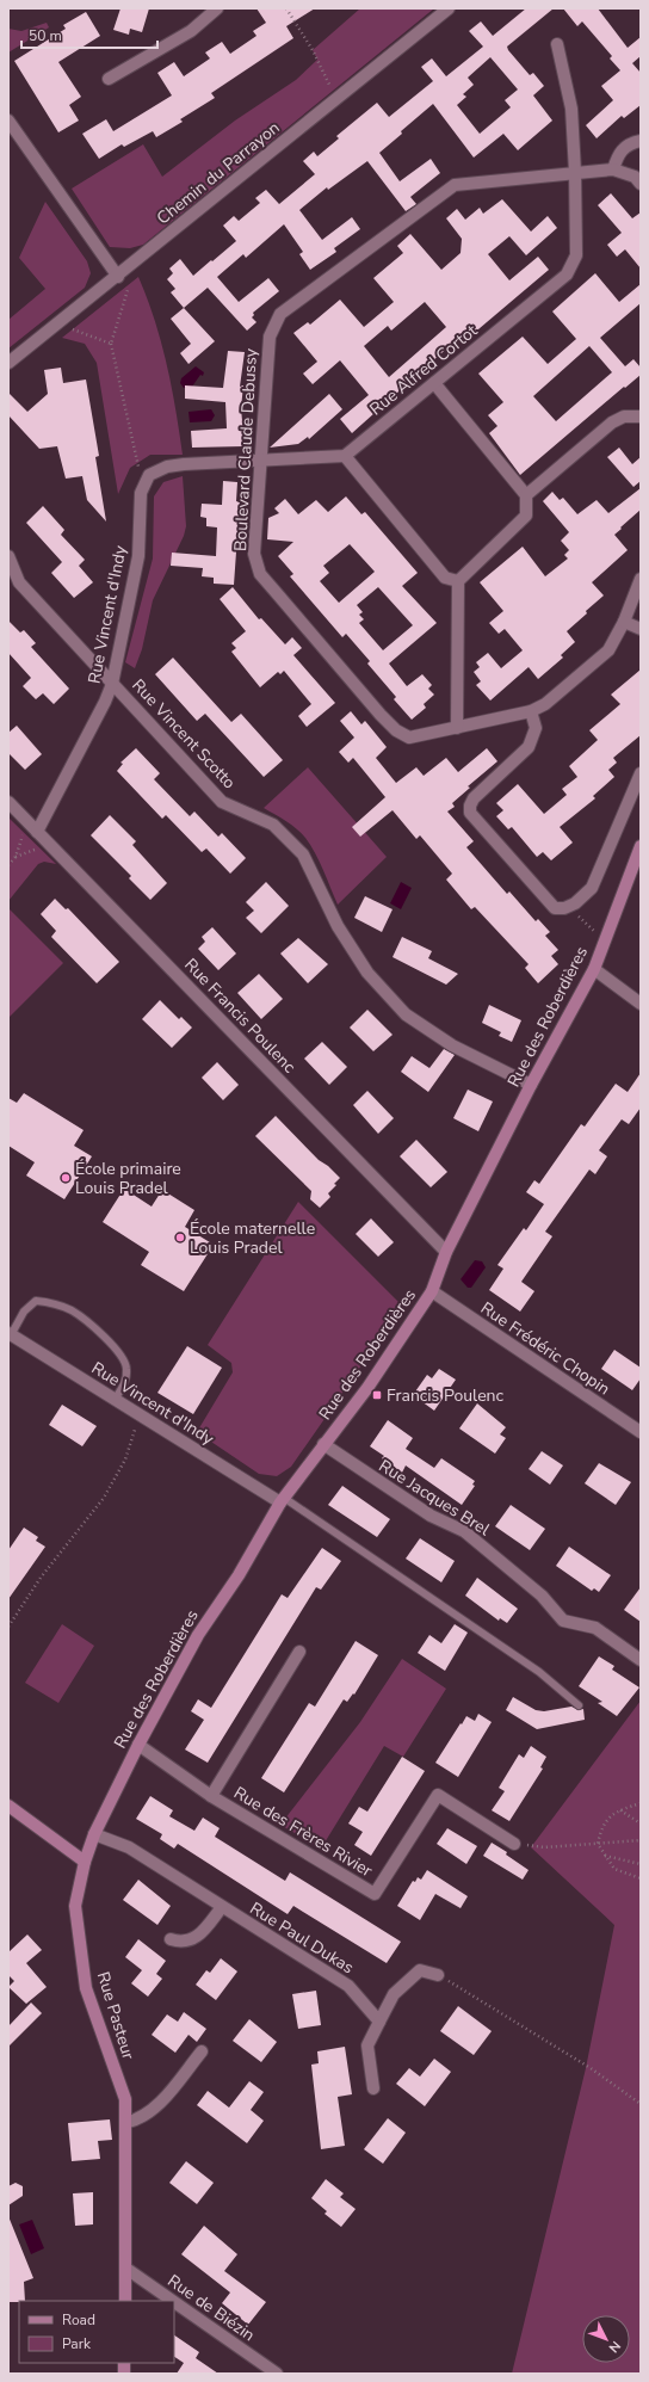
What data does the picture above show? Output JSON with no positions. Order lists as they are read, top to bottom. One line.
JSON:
{"streets":{"street":["Chemin du Parrayon","Rue Alfred Cortot","Boulevard Claude Debussy","Rue Vincent d'Indy","Rue Vincent Scotto","Rue Francis Poulenc","Rue des Roberdières","Rue Frédéric Chopin","Rue Jacques Brel","Rue des Frères Rivier","Rue Paul Dukas","Rue Pasteur","Rue de Biézin"]},"crossings":[["Rue Alfred Cortot","Boulevard Claude Debussy"],["Rue Vincent d'Indy","Rue Vincent Scotto"],["Rue Vincent d'Indy","Rue Francis Poulenc"],["Rue Vincent d'Indy","Rue des Roberdières"],["Rue Vincent Scotto","Rue des Roberdières"],["Rue Francis Poulenc","Rue des Roberdières"],["Rue des Roberdières","Rue Frédéric Chopin"],["Rue des Roberdières","Rue Jacques Brel"],["Rue des Roberdières","Rue des Frères Rivier"],["Rue des Roberdières","Rue Paul Dukas"],["Rue des Roberdières","Rue Pasteur"],["Rue Pasteur","Rue de Biézin"]],"places":{"other":["École primaire Louis Pradel","École maternelle Louis Pradel"],"transit":["Francis Poulenc"]},"legend":["Road","Park"],"scale_bar":"50 m","north":"bottom right"}
